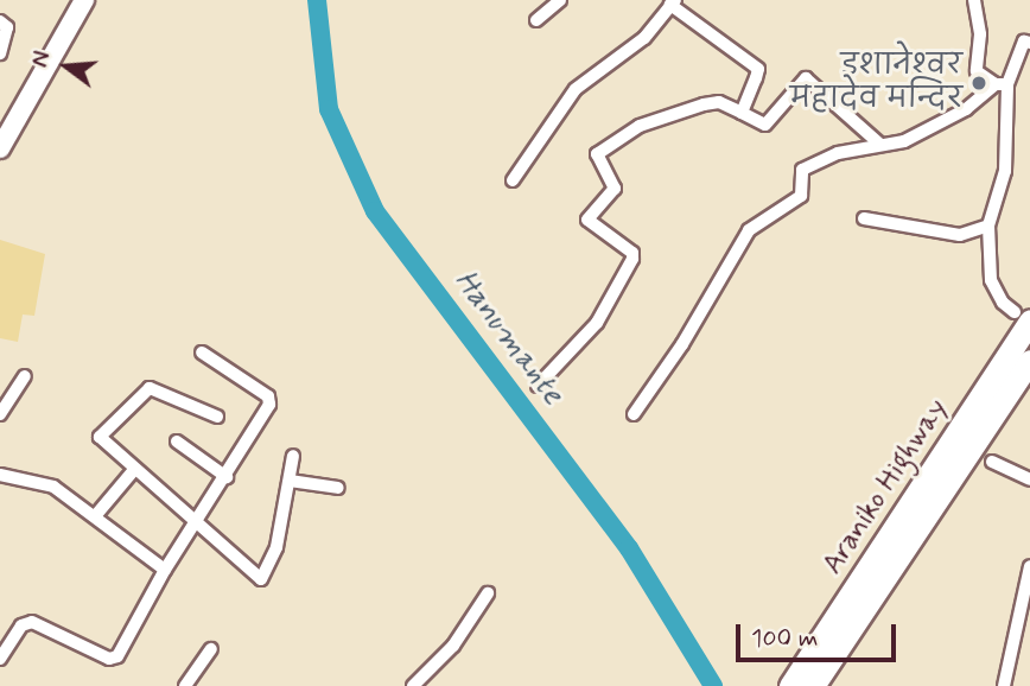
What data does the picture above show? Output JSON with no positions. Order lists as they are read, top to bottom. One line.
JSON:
{"streets":{"highway":["Araniko Highway"]},"water":["Hanumante"],"places":["इशानेश्वर महादेव मन्दिर"],"scale_bar":"100 m","north":"left"}
